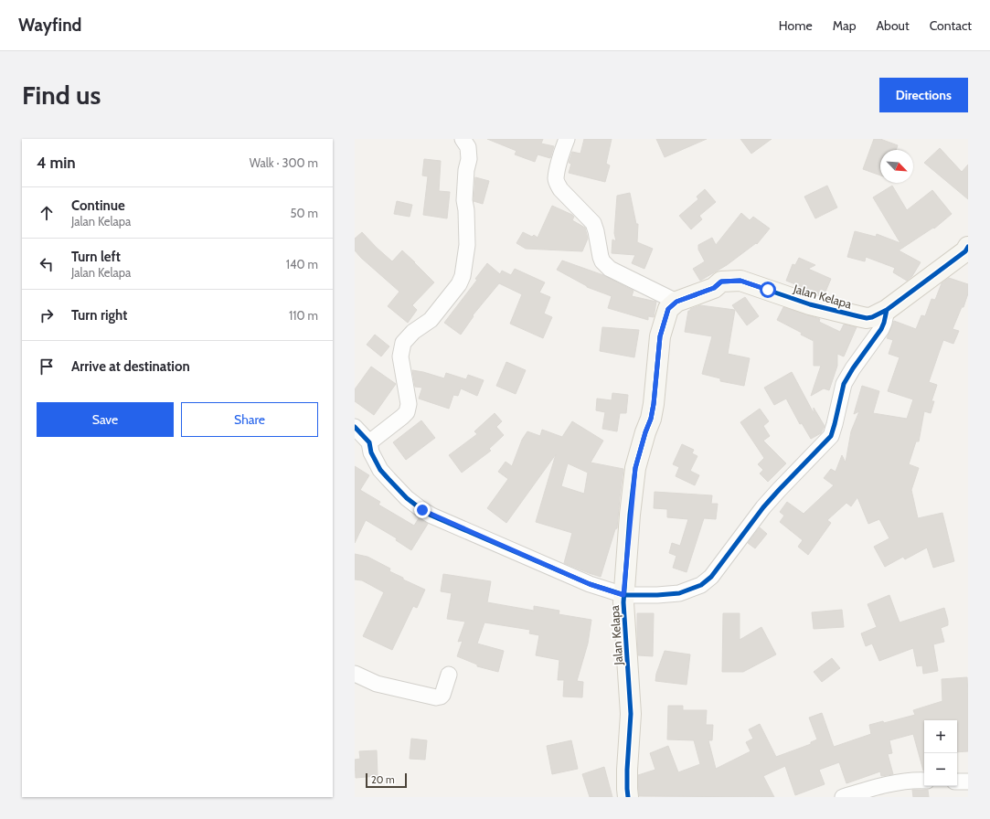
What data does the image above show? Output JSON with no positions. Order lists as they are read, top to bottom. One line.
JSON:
{"streets":{"street":["Jalan Kelapa"]},"scale_bar":"20 m","north":"bottom right","page":{"header":"Wayfind","nav":["Home","Map","About","Contact"],"buttons":["Directions",["Save","Share"]],"title":"Find us","heading":["4 min","Walk · 300 m"],"list":[["Continue","Jalan Kelapa","50 m"],["Turn left","Jalan Kelapa","140 m"],["Turn right","110 m"],"Arrive at destination"],"map_buttons":["+","−"],"scale":"20 m"}}
